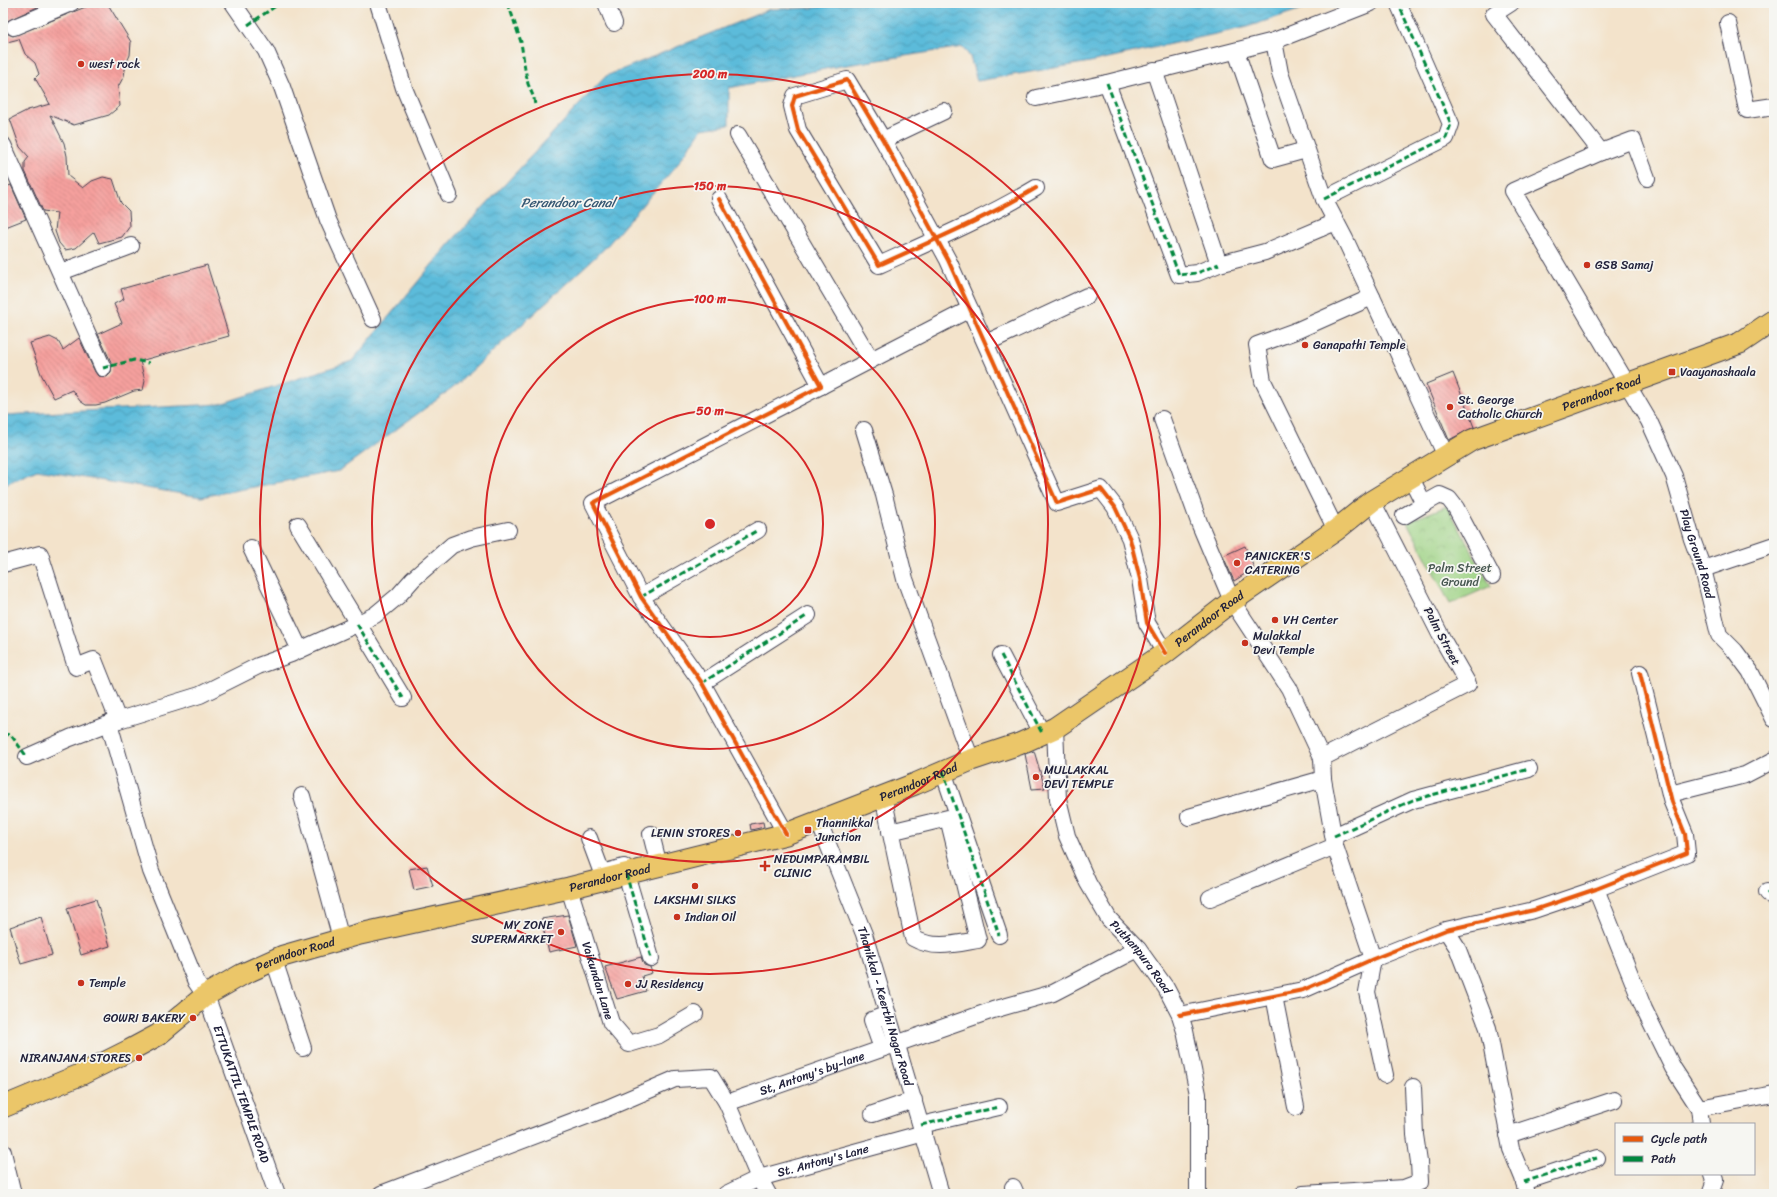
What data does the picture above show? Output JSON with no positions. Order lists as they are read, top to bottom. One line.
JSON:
{"streets":{"main road":["Perandoor Road"],"street":["Play Ground Road","Palm Street","Puthanpura Road","Vaikundan Lane","Thanikkal - Keerthi Nagar Road","St, Antony's by-lane","ETTUKATTIL TEMPLE ROAD","St. Antony's Lane"]},"crossings":[["Perandoor Road","Play Ground Road"],["Perandoor Road","Palm Street"],["Perandoor Road","Puthanpura Road"],["Perandoor Road","Vaikundan Lane"],["Perandoor Road","Thanikkal - Keerthi Nagar Road"],["Perandoor Road","ETTUKATTIL TEMPLE ROAD"],["Puthanpura Road","St, Antony's by-lane"],["Thanikkal - Keerthi Nagar Road","St, Antony's by-lane"],["Thanikkal - Keerthi Nagar Road","St. Antony's Lane"]],"water":["Perandoor Canal"],"parks":["Palm Street Ground"],"places":{"other":["west rock","GSB Samaj","Ganapathi Temple","St. George Catholic Church","PANICKER'S CATERING","VH Center","Mulakkal Devi Temple","MULLAKKAL DEVI TEMPLE","LENIN STORES","LAKSHMI SILKS","Indian Oil","MY ZONE SUPERMARKET","Temple","JJ Residency","GOWRI BAKERY","NIRANJANA STORES"],"transit":["Vaayanashaala","Thannikkal Junction"],"health":["NEDUMPARAMBIL CLINIC"]},"legend":["Cycle path","Path"],"rings":["200 m","150 m","100 m","50 m"]}
